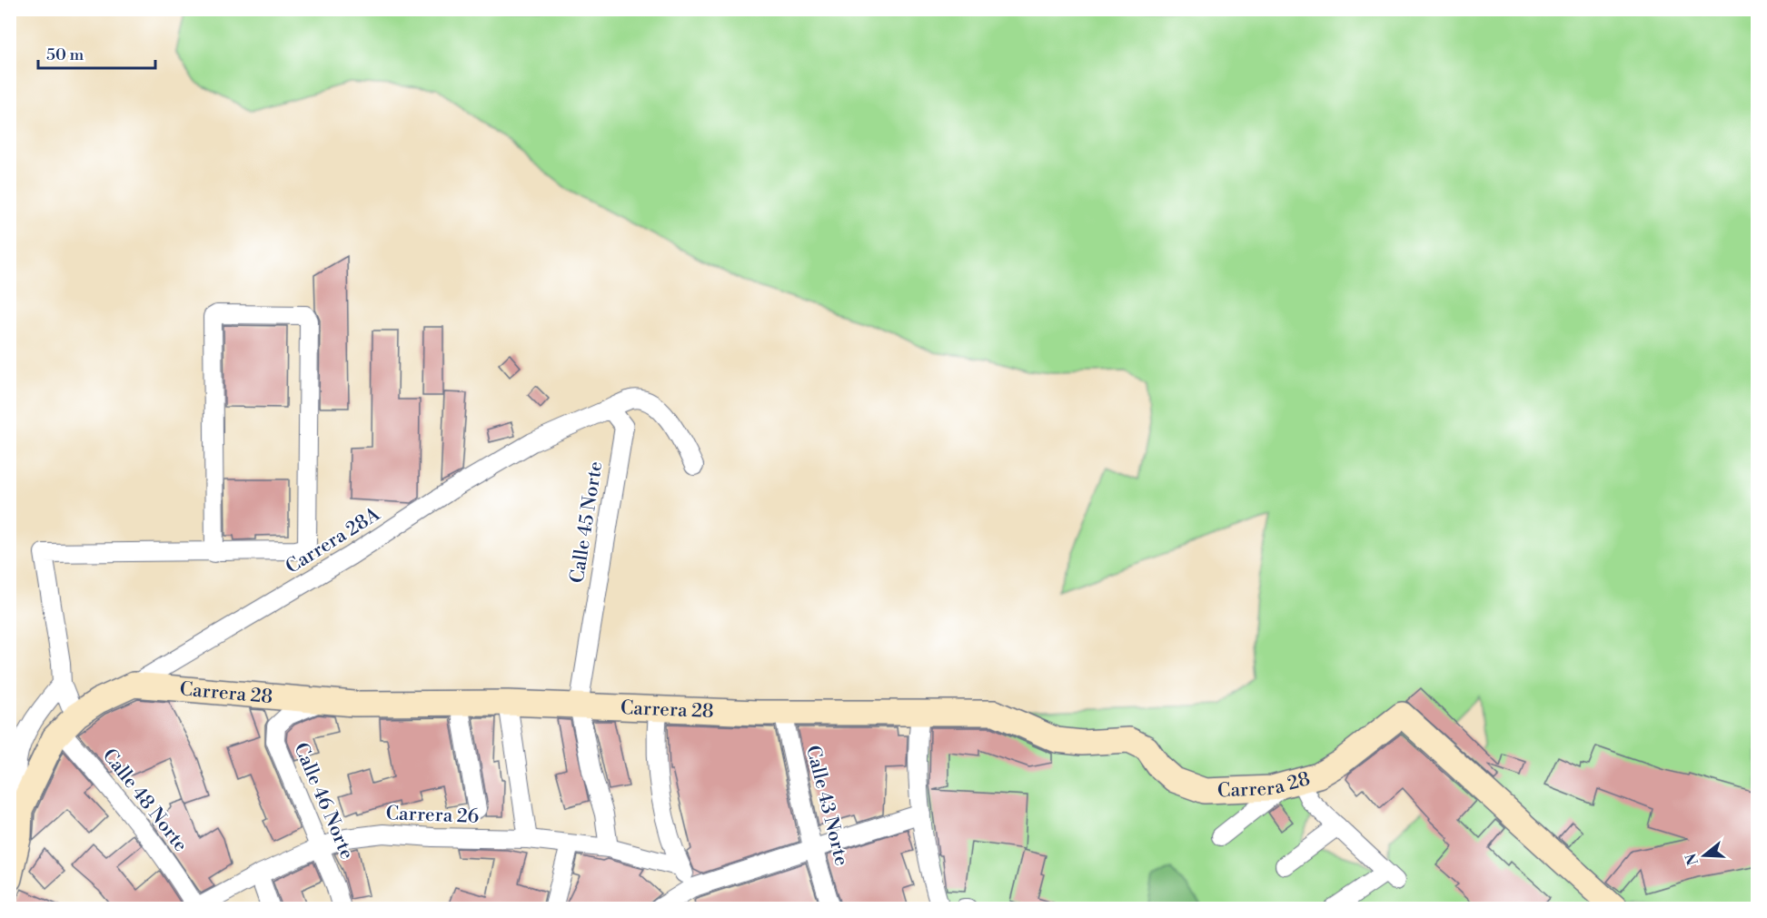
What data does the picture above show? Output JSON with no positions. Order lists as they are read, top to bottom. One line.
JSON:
{"streets":{"street":["Calle 45 Norte","Carrera 28A","Carrera 28","Calle 48 Norte","Calle 46 Norte","Calle 43 Norte","Carrera 26"]},"crossings":[["Calle 45 Norte","Carrera 28A"],["Calle 45 Norte","Carrera 28"],["Carrera 28A","Carrera 28"],["Carrera 28","Calle 46 Norte"],["Carrera 28","Calle 43 Norte"],["Calle 48 Norte","Carrera 26"],["Calle 46 Norte","Carrera 26"]],"scale_bar":"50 m","north":"left"}
